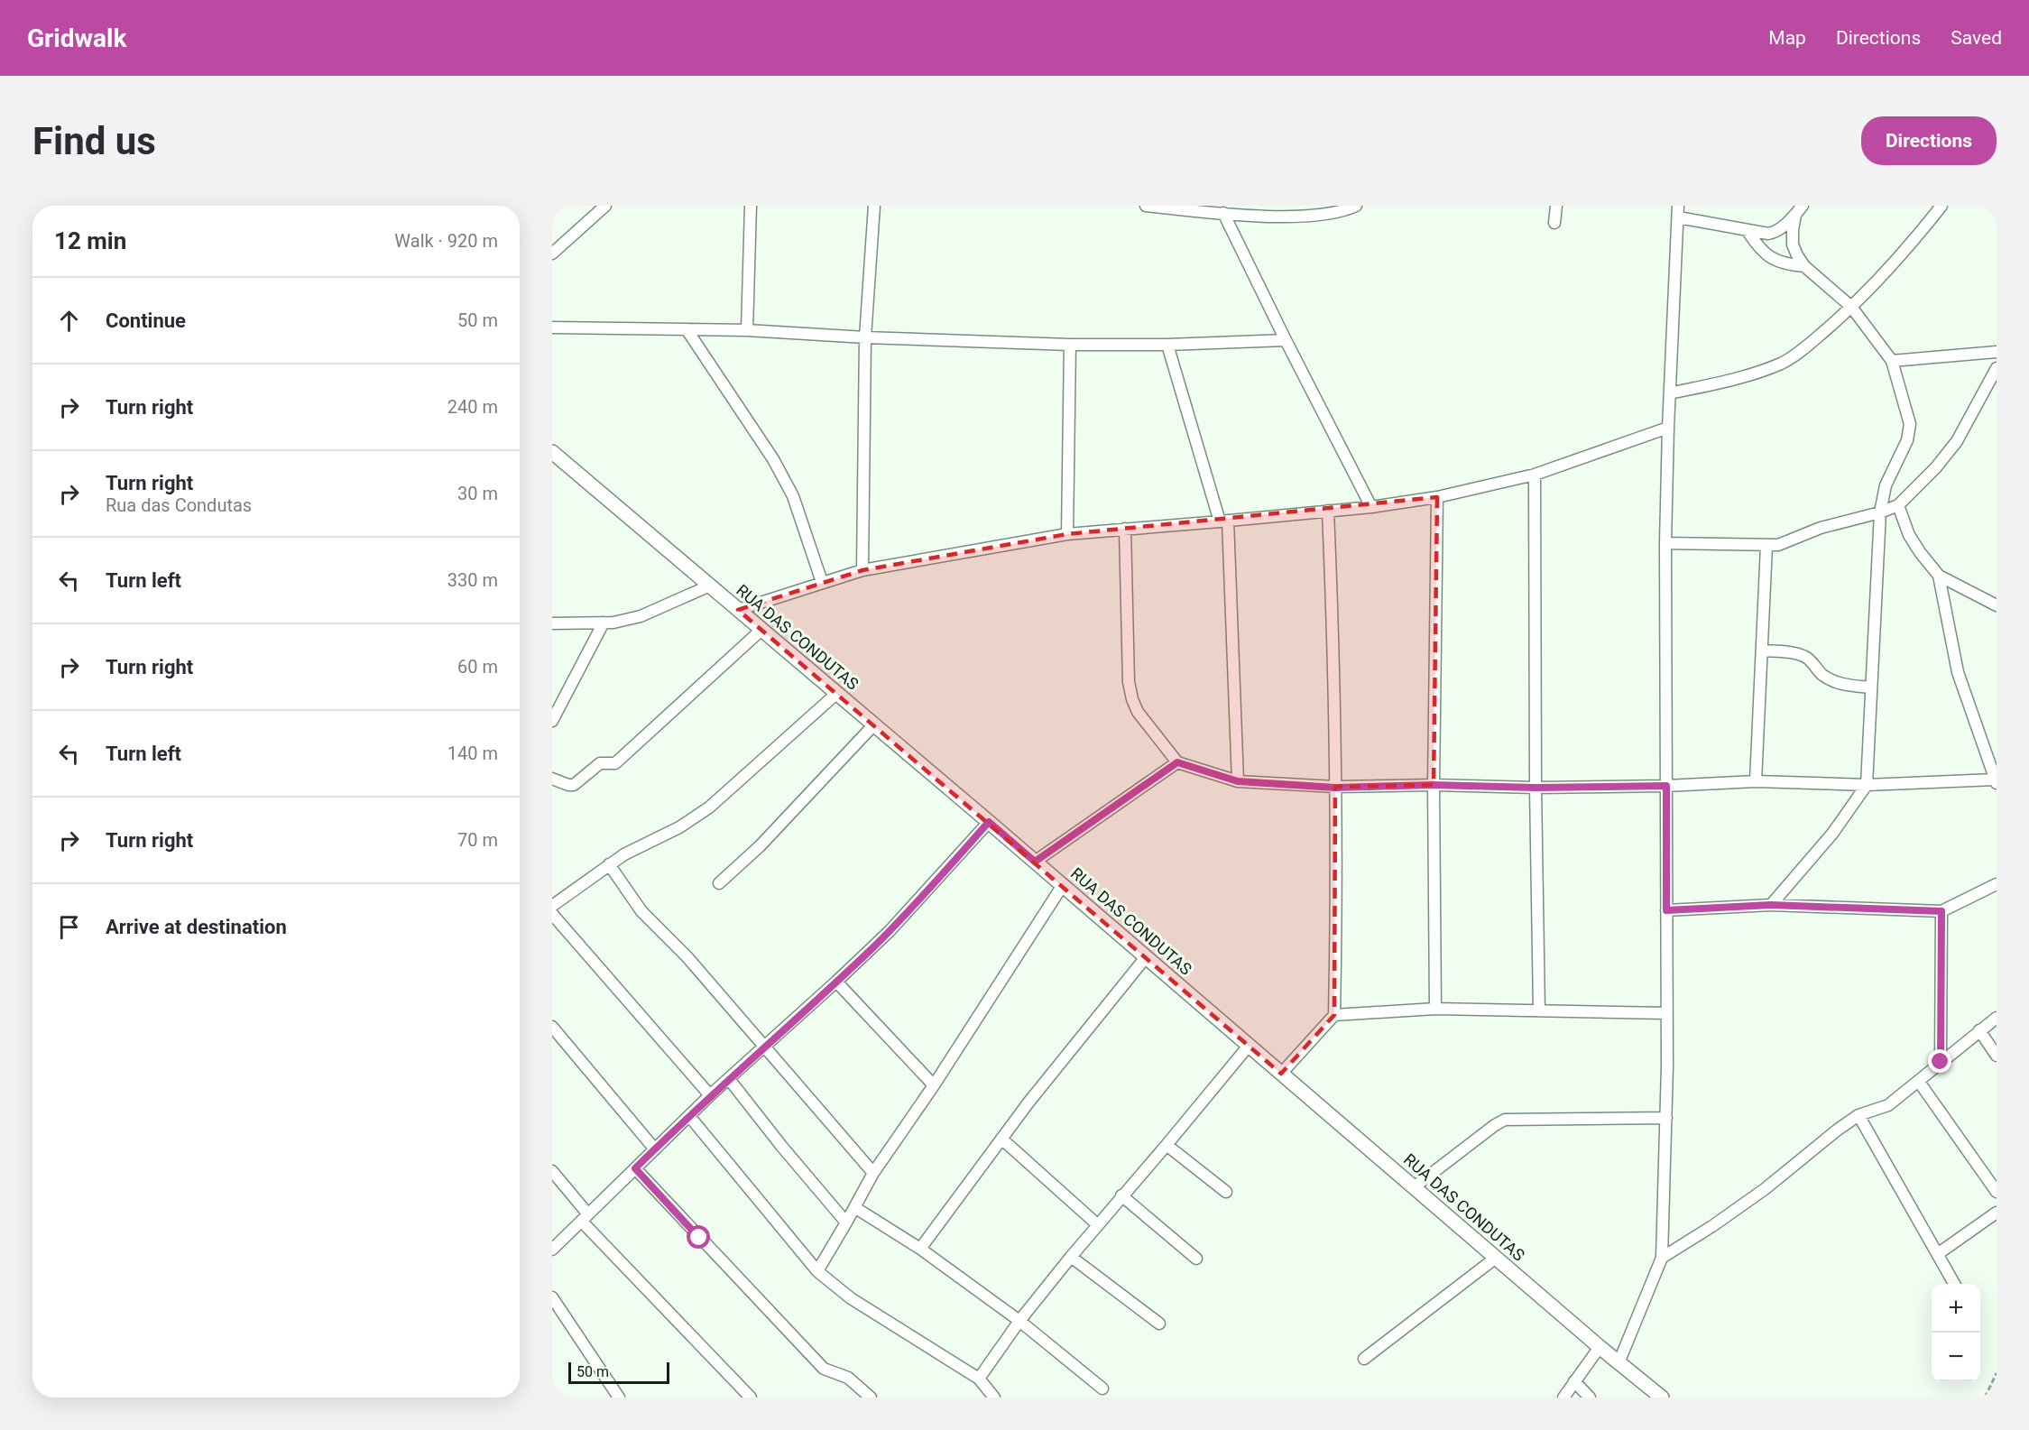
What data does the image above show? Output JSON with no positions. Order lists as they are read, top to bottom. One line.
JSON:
{"streets":{"street":["RUA DAS CONDUTAS"]},"scale_bar":"50 m","page":{"header":"Gridwalk","nav":["Map","Directions","Saved"],"buttons":"Directions","title":"Find us","heading":["12 min","Walk · 920 m"],"list":[["Continue","50 m"],["Turn right","240 m"],["Turn right","Rua das Condutas","30 m"],["Turn left","330 m"],["Turn right","60 m"],["Turn left","140 m"],["Turn right","70 m"],"Arrive at destination"],"map_buttons":["+","−"],"scale":"50 m"}}
